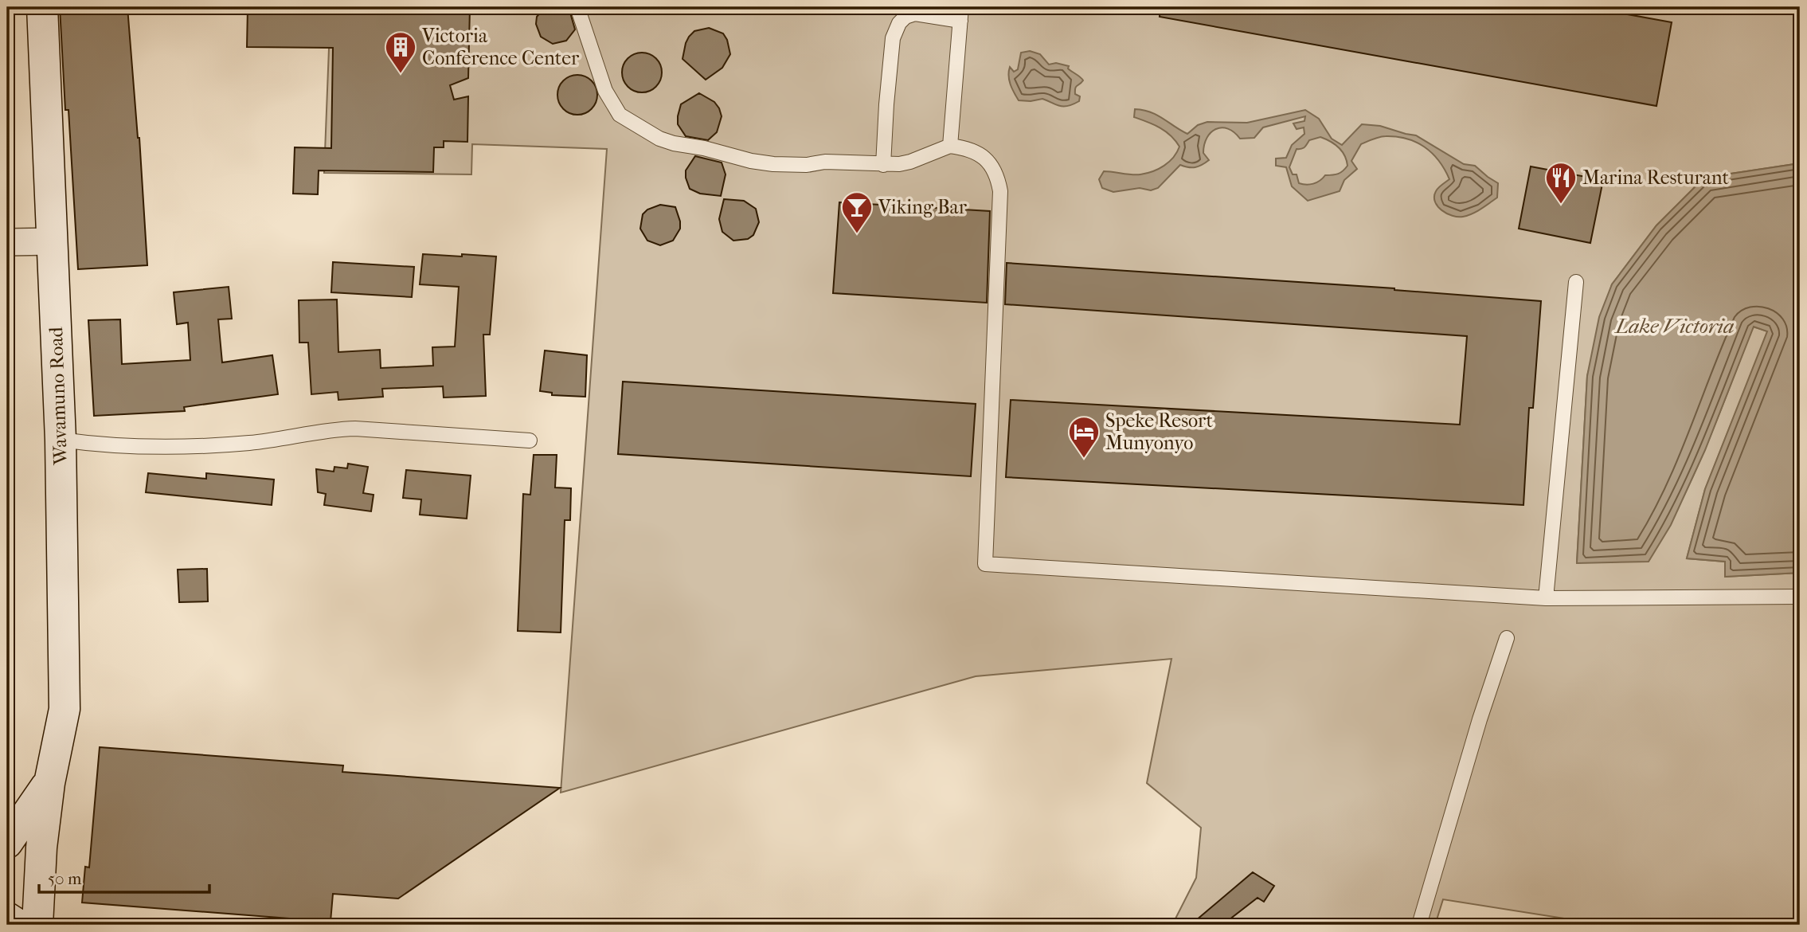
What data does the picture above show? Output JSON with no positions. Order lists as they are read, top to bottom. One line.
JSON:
{"streets":{"main road":["Wavamuno Road"]},"water":["Lake Victoria"],"places":{"building":["Victoria Conference Center"],"restaurant":["Marina Resturant"],"bar":["Viking Bar"],"hotel":["Speke Resort Munyonyo"]},"scale_bar":"50 m"}
